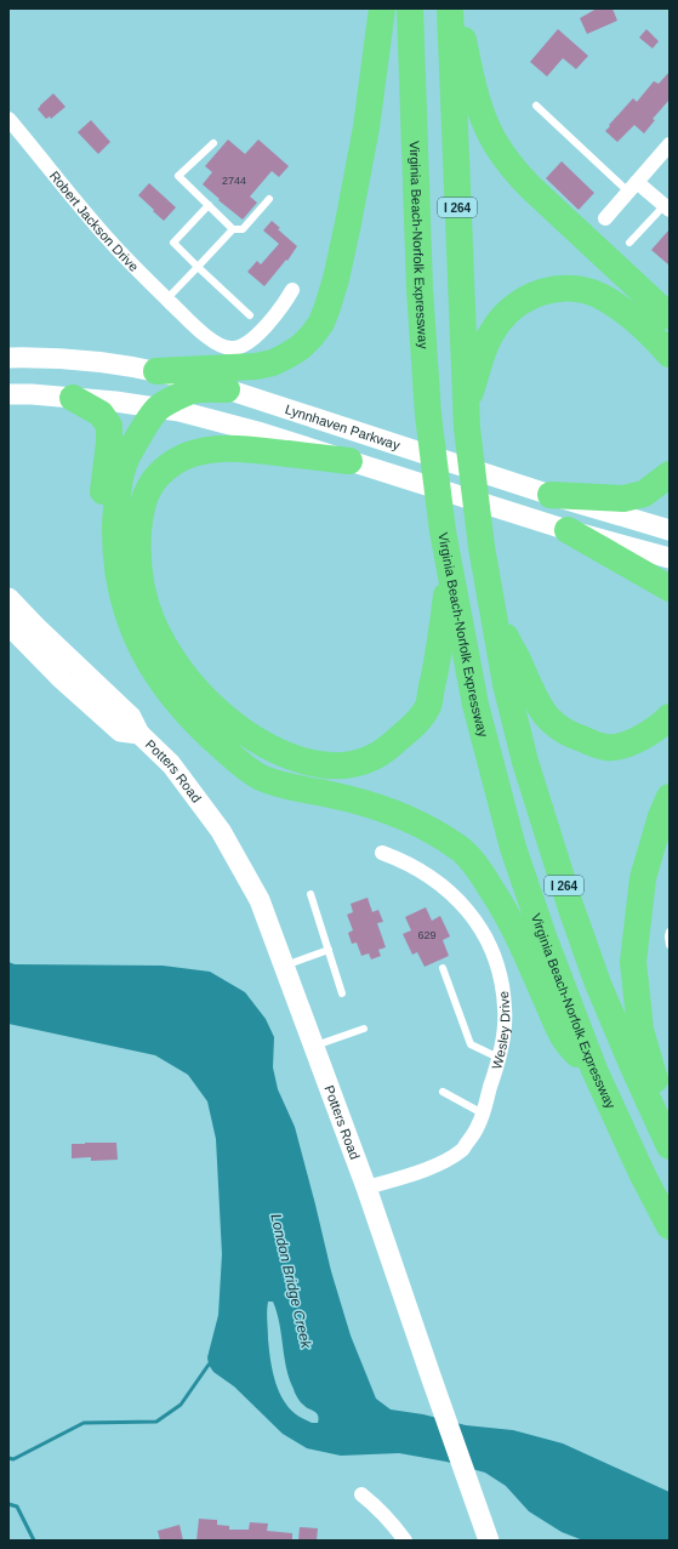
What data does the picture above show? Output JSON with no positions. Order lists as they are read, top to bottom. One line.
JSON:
{"streets":{"highway":["I 264","Virginia Beach-Norfolk Expressway"],"main road":["Lynnhaven Parkway","Potters Road"],"street":["Robert Jackson Drive","Wesley Drive"]},"crossings":[["Potters Road","Wesley Drive"]],"water":["London Bridge Creek"],"house_numbers":["2744","629"]}
